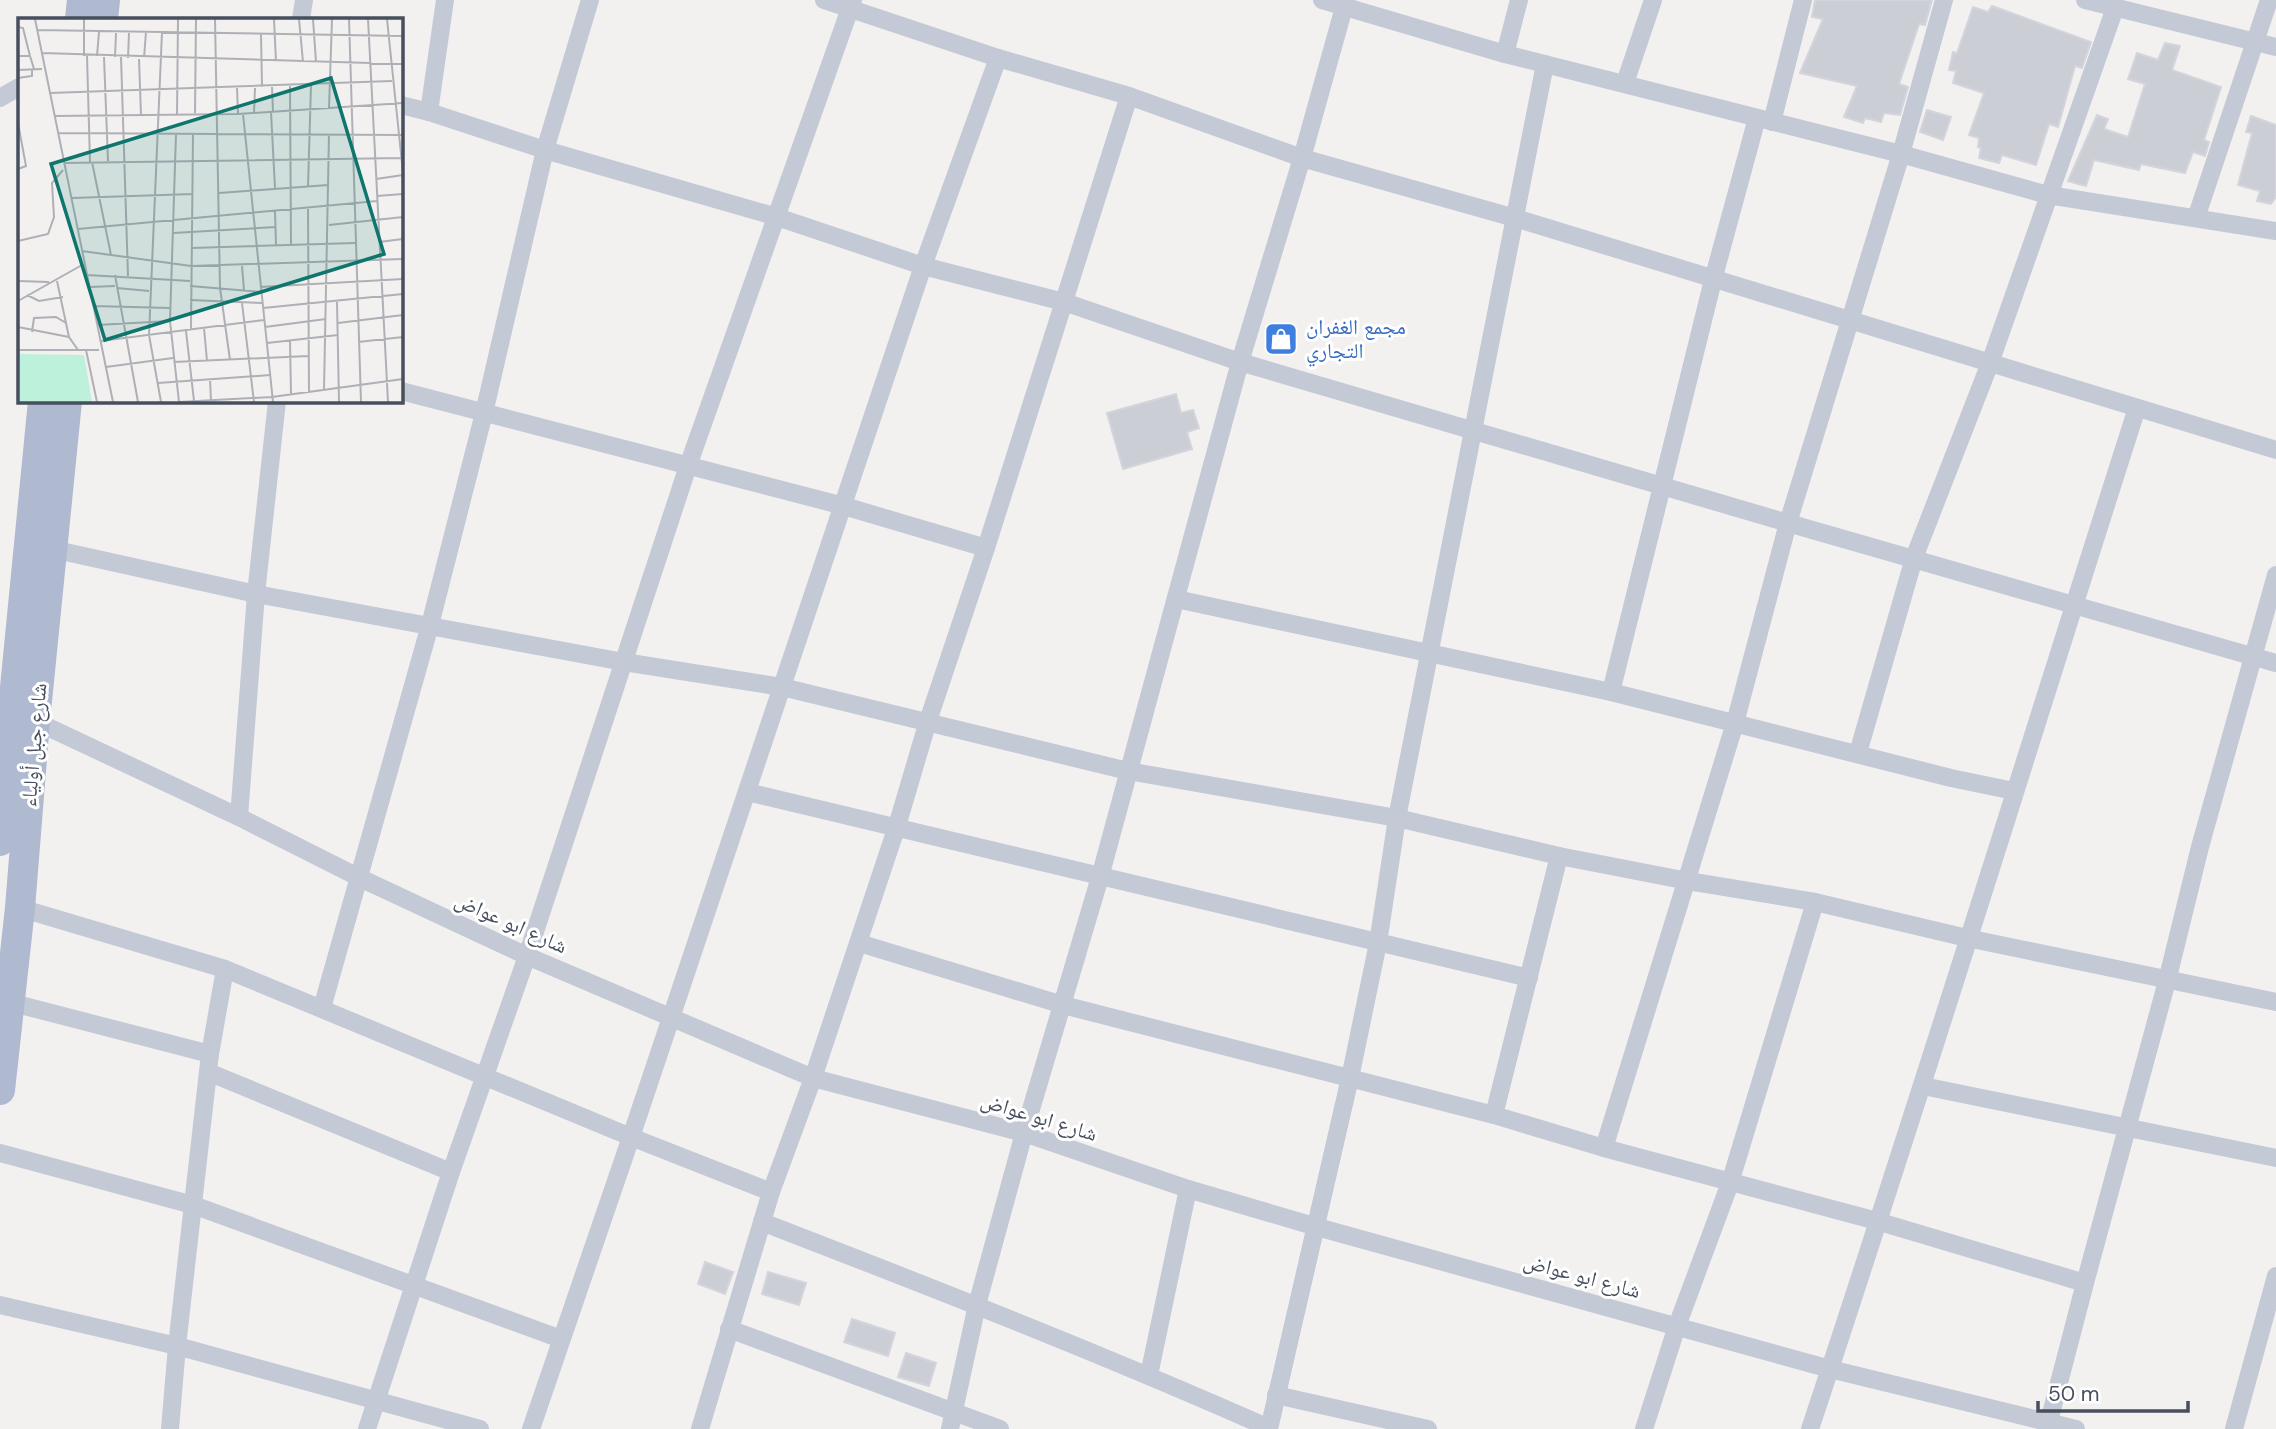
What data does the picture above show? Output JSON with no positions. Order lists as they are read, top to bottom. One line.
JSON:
{"streets":{"main road":["شارع جبل أولياء"],"street":["شارع ابو عواض"]},"crossings":[["شارع جبل أولياء","شارع ابو عواض"]],"places":{"shop":["مجمع الغفران التجاري"]},"scale_bar":"50 m"}
